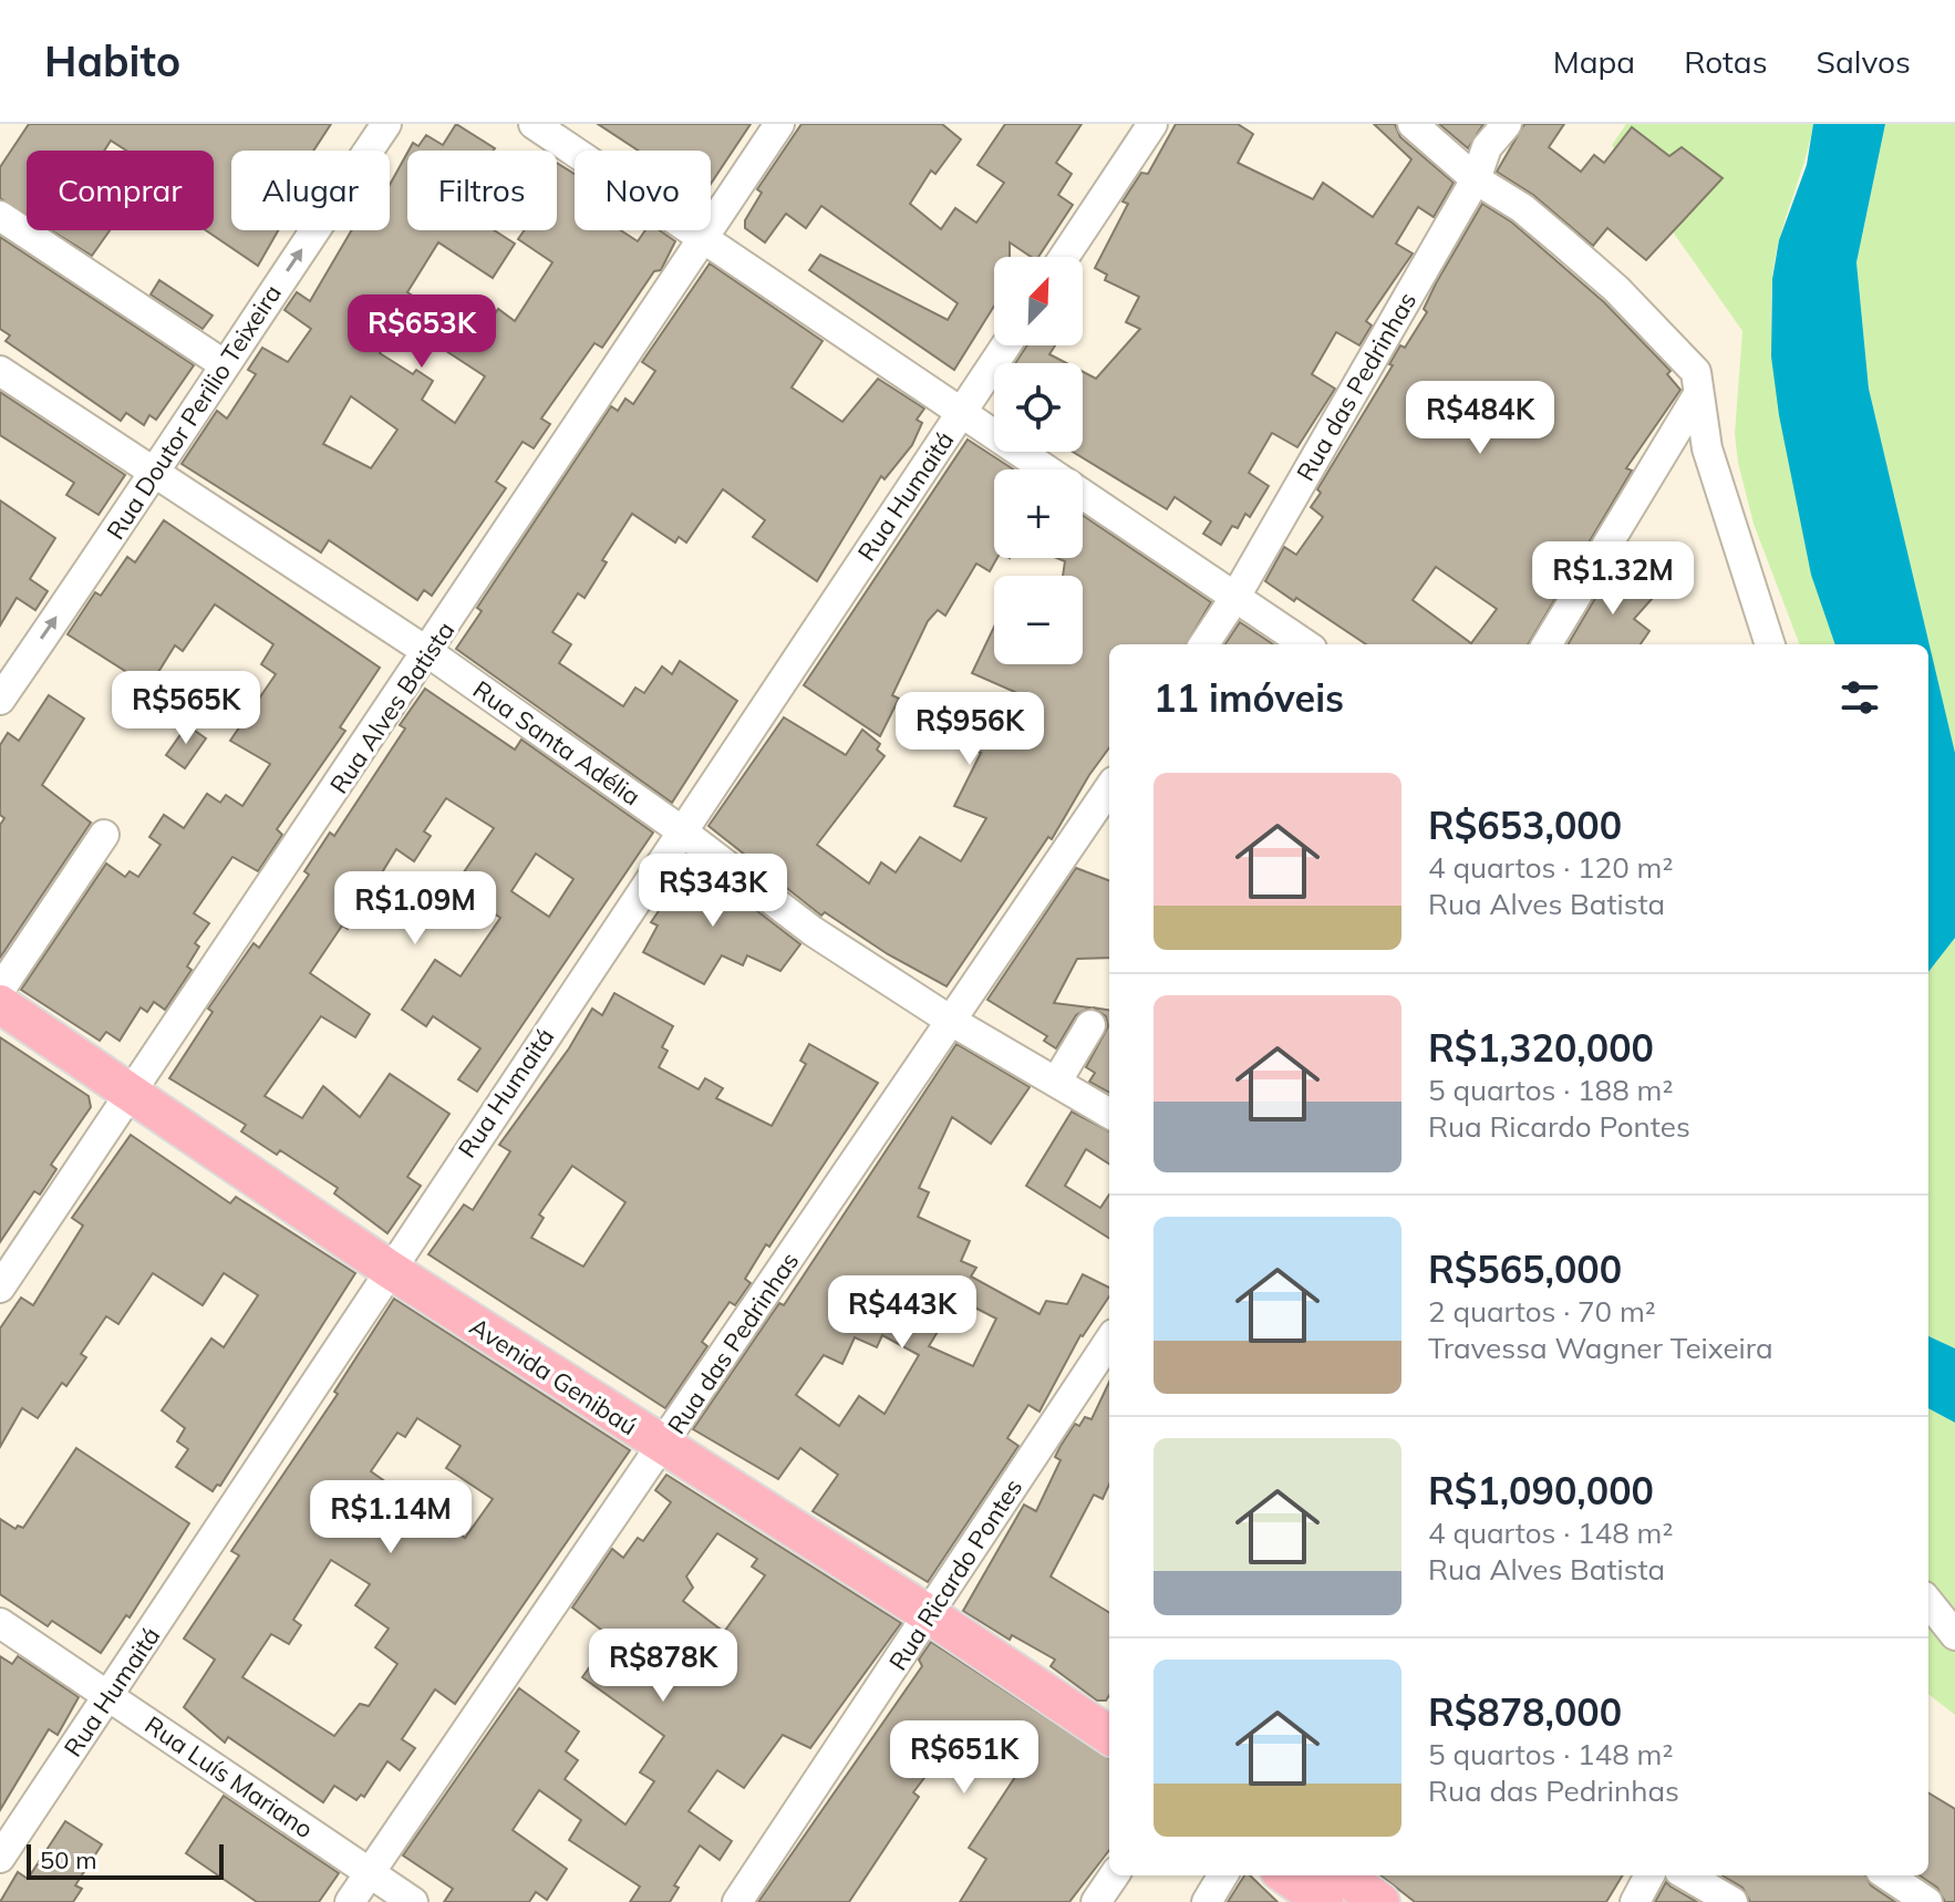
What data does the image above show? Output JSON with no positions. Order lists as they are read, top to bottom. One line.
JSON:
{"streets":{"main road":["Avenida Genibaú"],"street":["Rua das Pedrinhas","Rua Doutor Perilio Teixeira","Rua Humaitá","Rua Alves Batista","Rua Santa Adélia","Rua Ricardo Pontes","Rua Luís Mariano"]},"crossings":[["Rua das Pedrinhas","Rua Santa Adélia"],["Rua das Pedrinhas","Avenida Genibaú"],["Rua das Pedrinhas","Rua Luís Mariano"],["Rua Doutor Perilio Teixeira","Rua Santa Adélia"],["Rua Humaitá","Rua Santa Adélia"],["Rua Humaitá","Avenida Genibaú"],["Rua Humaitá","Rua Luís Mariano"],["Rua Alves Batista","Rua Santa Adélia"],["Rua Alves Batista","Avenida Genibaú"],["Avenida Genibaú","Rua Ricardo Pontes"]],"one_way":["Rua Doutor Perilio Teixeira"],"scale_bar":"50 m","north":"top right","page":{"header":"Habito","nav":["Mapa","Rotas","Salvos"],"chip":["Comprar","Alugar","Filtros","Novo"],"map_buttons":["+","−"],"price":["R$653K","R$484K","R$1.32M","R$565K","R$956K","R$343K","R$1.09M","R$443K","R$1.14M","R$878K","R$651K"],"heading":"11 imóveis","list":[{"name":"R$653,000","note":"4 quartos · 120 m² · Rua Alves Batista"},{"name":"R$1,320,000","note":"5 quartos · 188 m² · Rua Ricardo Pontes"},{"name":"R$565,000","note":"2 quartos · 70 m² · Travessa Wagner Teixeira"},{"name":"R$1,090,000","note":"4 quartos · 148 m² · Rua Alves Batista"},{"name":"R$878,000","note":"5 quartos · 148 m² · Rua das Pedrinhas"}],"scale":"50 m"}}
